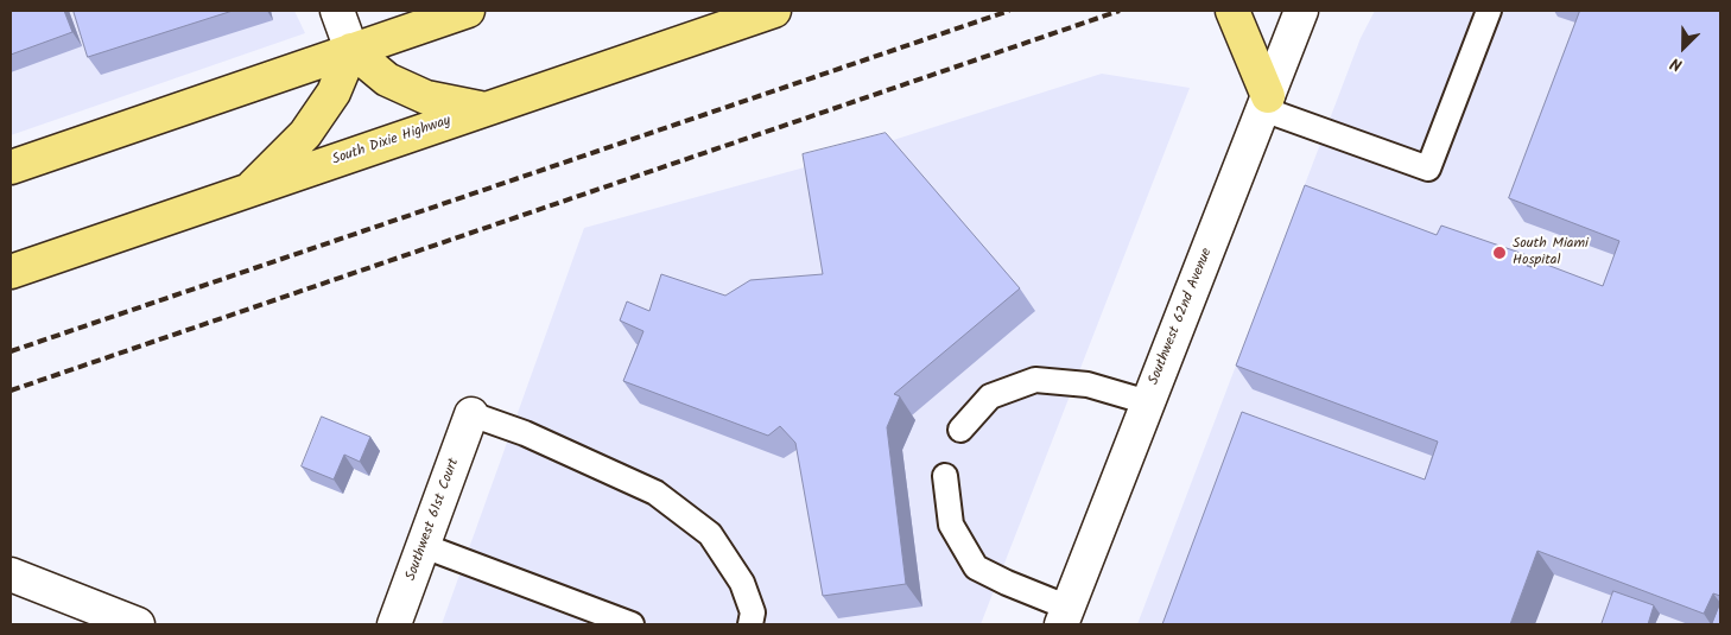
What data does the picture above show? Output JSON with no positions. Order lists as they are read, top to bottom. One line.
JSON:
{"streets":{"highway":["South Dixie Highway"],"street":["Southwest 62nd Avenue","Southwest 61st Court"]},"places":["South Miami Hospital"],"north":"bottom left"}
